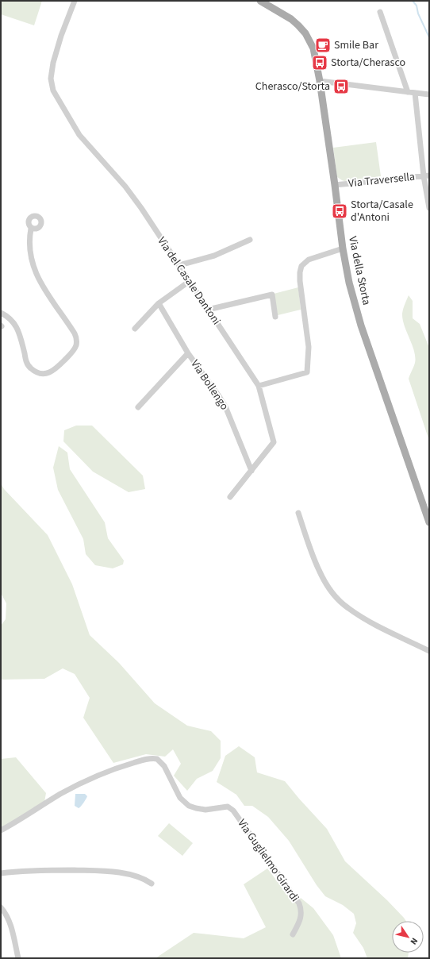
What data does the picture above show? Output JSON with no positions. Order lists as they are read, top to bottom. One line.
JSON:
{"streets":{"main road":["Via della Storta"],"street":["Via Traversella","Via del Casale Dantoni","Via Bollengo","Via Guglielmo Girardi"]},"crossings":[["Via Traversella","Via della Storta"],["Via del Casale Dantoni","Via Bollengo"]],"places":{"cafe":["Smile Bar"],"bus stop":["Storta/Cherasco","Cherasco/Storta","Storta/Casale d'Antoni"]},"north":"bottom right"}
